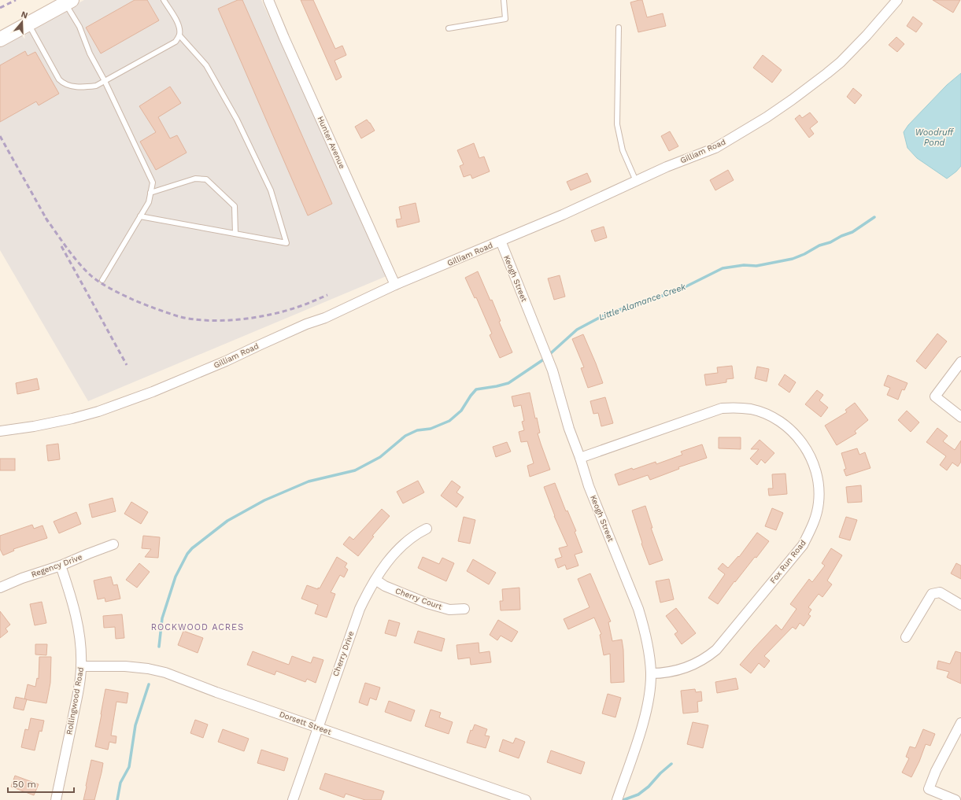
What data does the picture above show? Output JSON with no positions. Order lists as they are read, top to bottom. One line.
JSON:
{"streets":{"street":["Hunter Avenue","Gilliam Road","Keogh Street","Fox Run Road","Regency Drive","Cherry Court","Cherry Drive","Rollingwood Road","Dorsett Street"]},"crossings":[["Hunter Avenue","Gilliam Road"],["Gilliam Road","Keogh Street"],["Keogh Street","Fox Run Road"],["Regency Drive","Rollingwood Road"],["Cherry Court","Cherry Drive"],["Cherry Drive","Dorsett Street"],["Rollingwood Road","Dorsett Street"]],"districts":["ROCKWOOD ACRES"],"water":["Woodruff Pond","Little Alamance Creek"],"scale_bar":"50 m","north":"top"}
